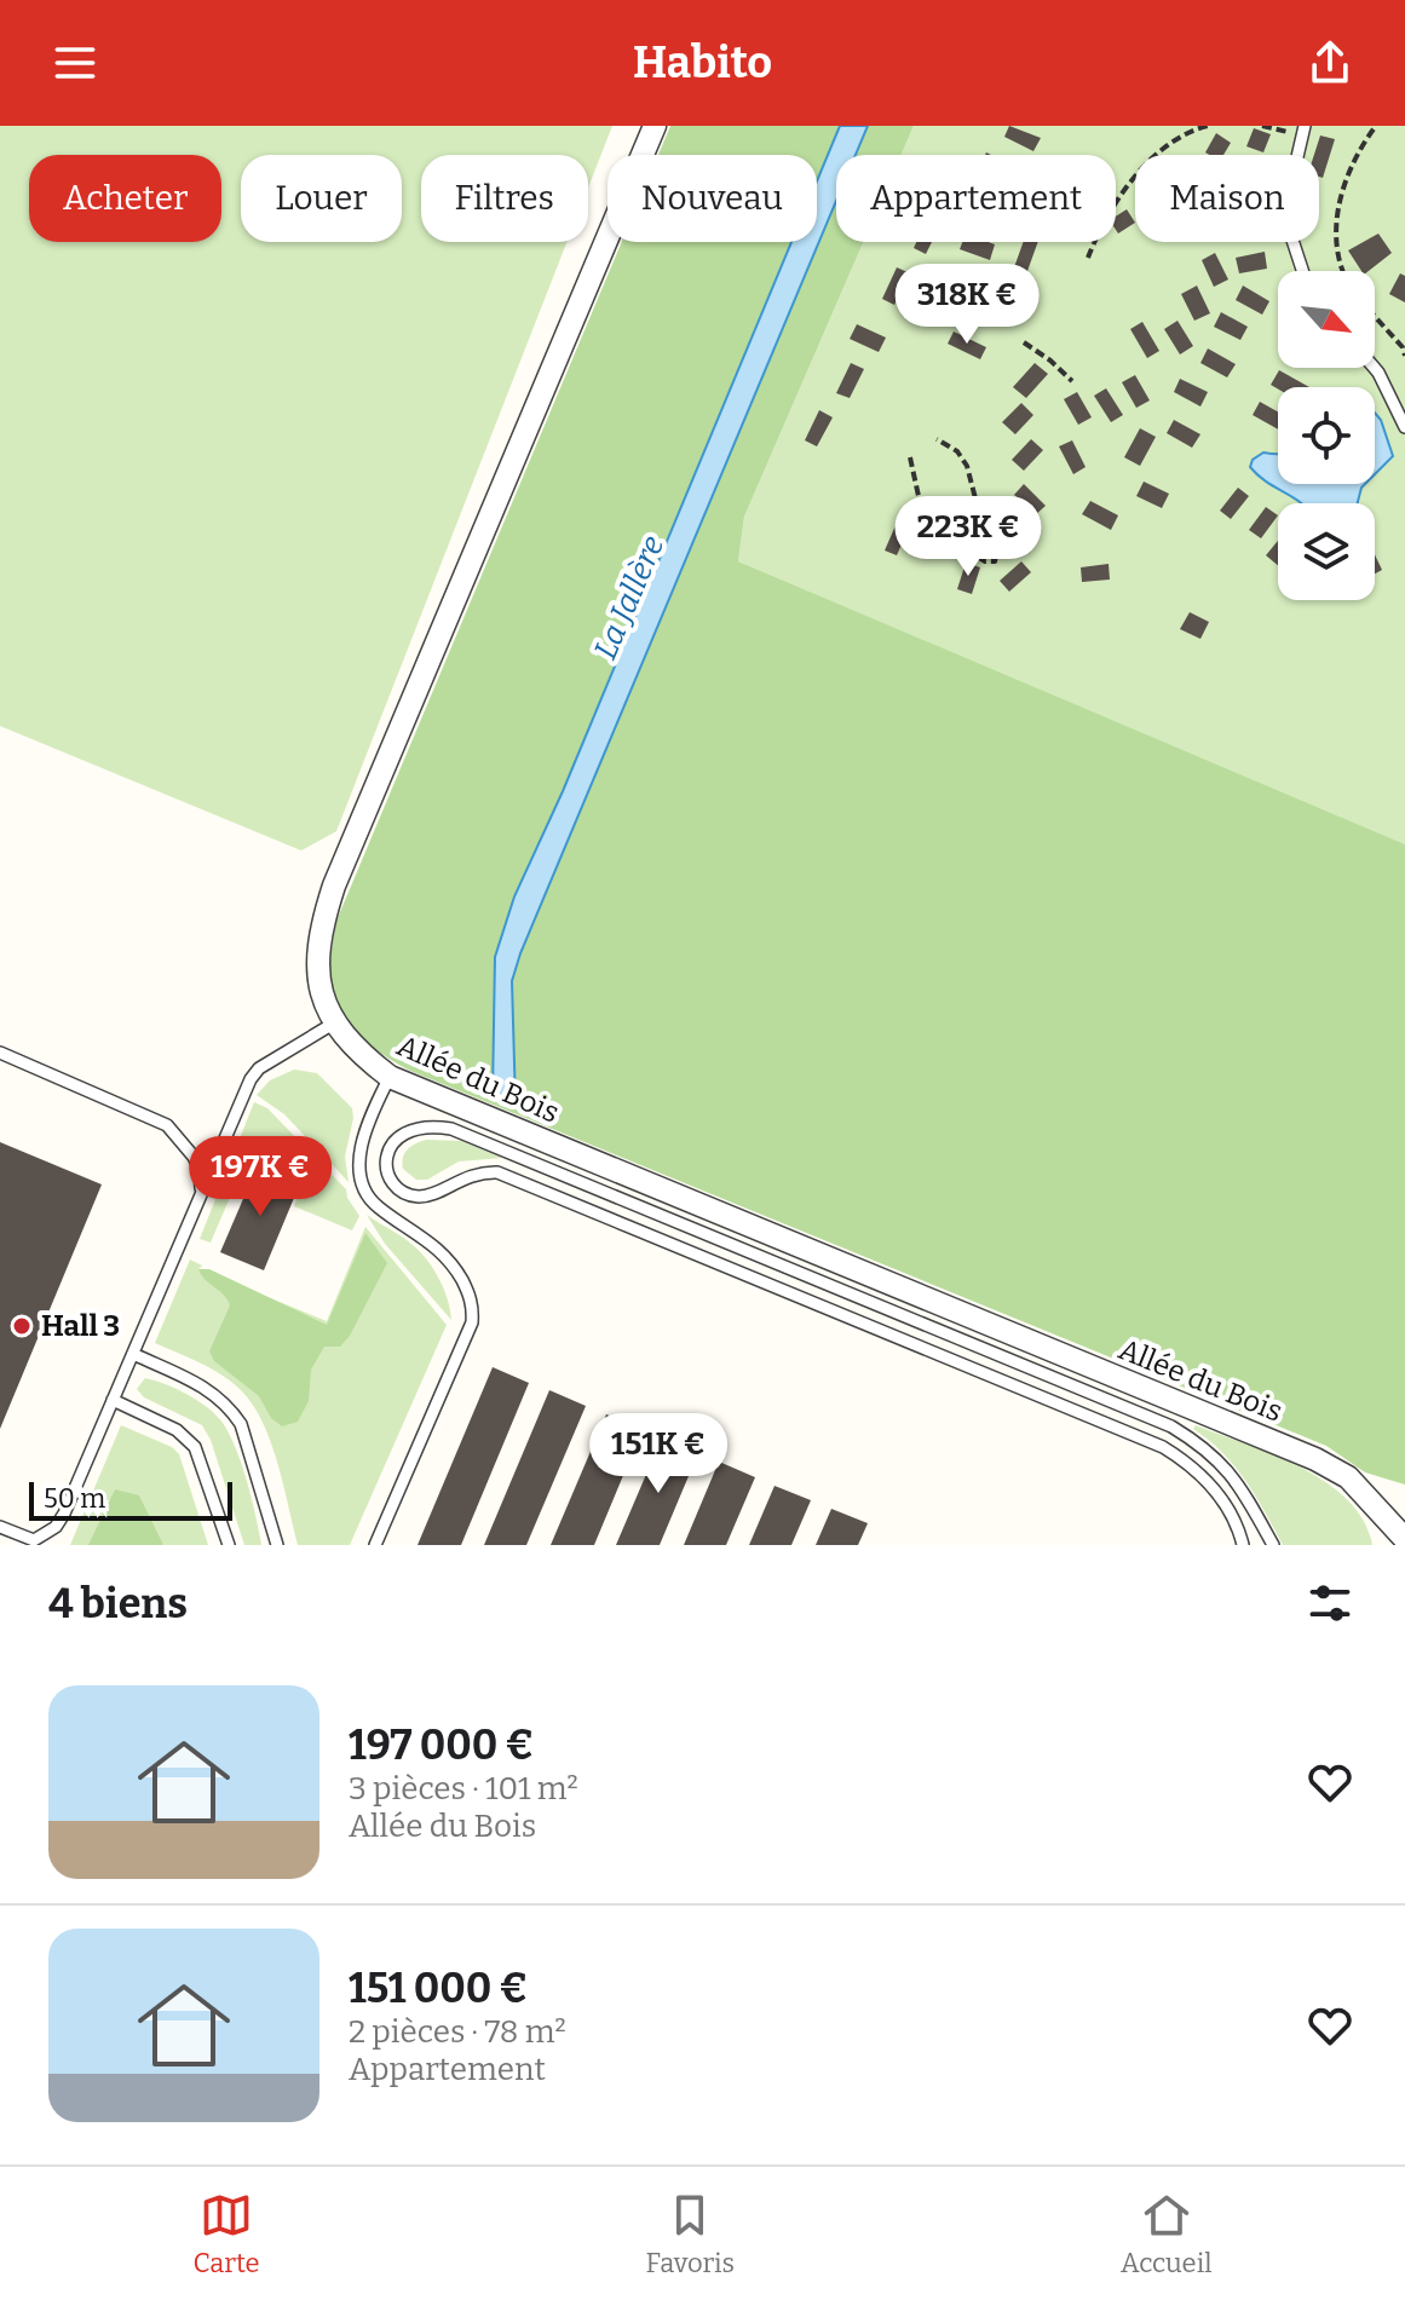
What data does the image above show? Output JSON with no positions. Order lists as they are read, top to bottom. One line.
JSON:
{"streets":{"street":["Allée du Bois"]},"water":["La Jallère"],"places":["Hall 3"],"scale_bar":"50 m","north":"bottom right","page":{"header":"Habito","chip":["Acheter","Louer","Filtres","Nouveau","Appartement","Maison"],"price":["318K €","223K €","197K €","151K €"],"scale":"50 m","heading":"4 biens","list":[{"name":"197 000 €","note":"3 pièces · 101 m² · Allée du Bois"},{"name":"151 000 €","note":"2 pièces · 78 m² · Appartement"}],"tabs":["Carte","Favoris","Accueil"]}}
